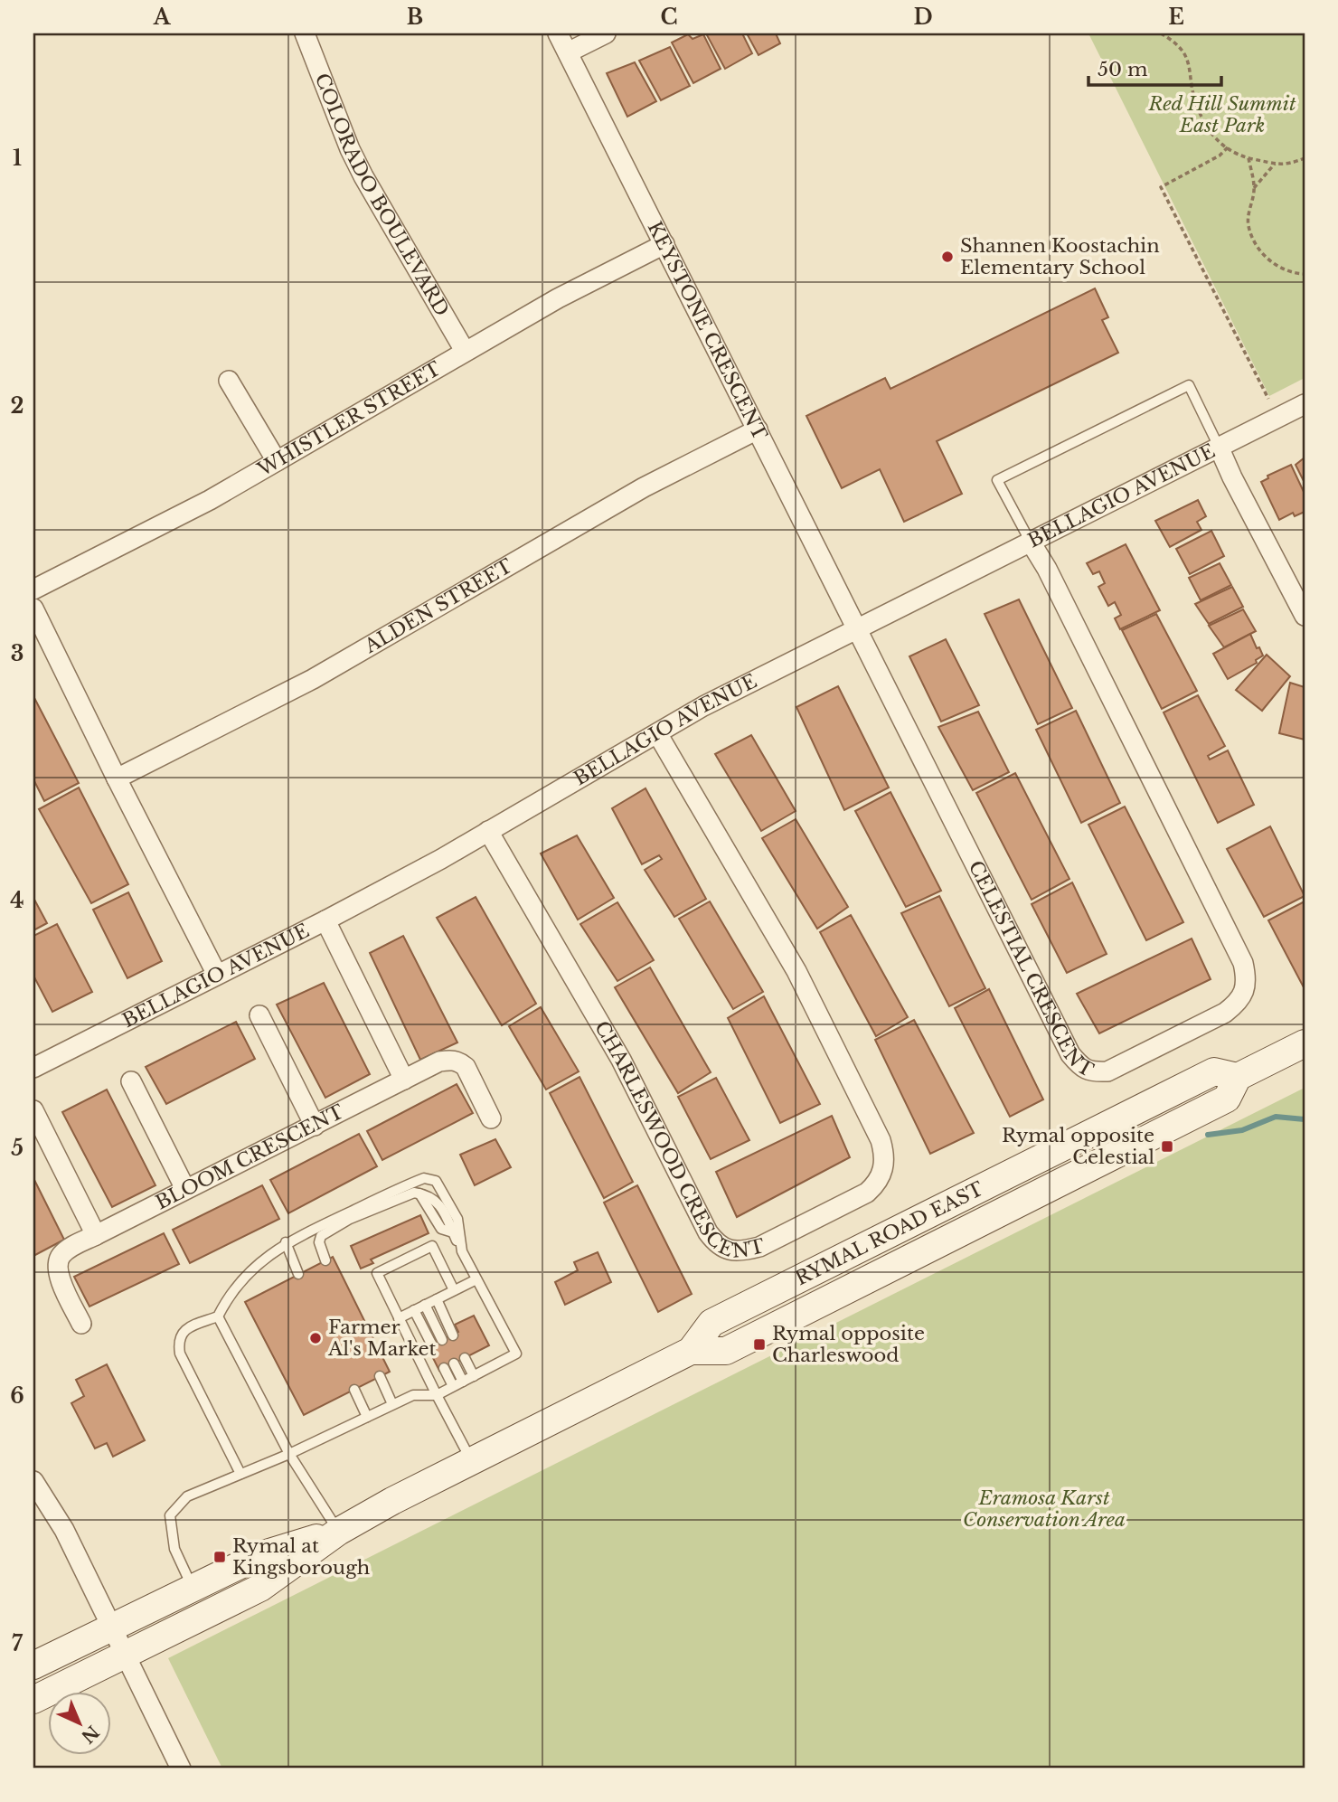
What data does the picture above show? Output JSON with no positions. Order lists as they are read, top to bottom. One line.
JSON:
{"streets":{"main road":["RYMAL ROAD EAST"],"street":["COLORADO BOULEVARD","KEYSTONE CRESCENT","WHISTLER STREET","BELLAGIO AVENUE","ALDEN STREET","CELESTIAL CRESCENT","CHARLESWOOD CRESCENT","BLOOM CRESCENT"]},"crossings":[["COLORADO BOULEVARD","WHISTLER STREET"],["KEYSTONE CRESCENT","WHISTLER STREET"],["KEYSTONE CRESCENT","BELLAGIO AVENUE"],["KEYSTONE CRESCENT","ALDEN STREET"],["KEYSTONE CRESCENT","CELESTIAL CRESCENT"],["BELLAGIO AVENUE","CELESTIAL CRESCENT"],["BELLAGIO AVENUE","CHARLESWOOD CRESCENT"]],"parks":["Red Hill Summit East Park","Eramosa Karst Conservation Area"],"places":{"other":["Shannen Koostachin Elementary School","Farmer Al's Market"],"transit":["Rymal opposite Celestial","Rymal opposite Charleswood","Rymal at Kingsborough"]},"scale_bar":"50 m","north":"bottom right","grid":{"columns":["A","B","C","D","E"],"rows":["1","2","3","4","5","6","7"]}}
